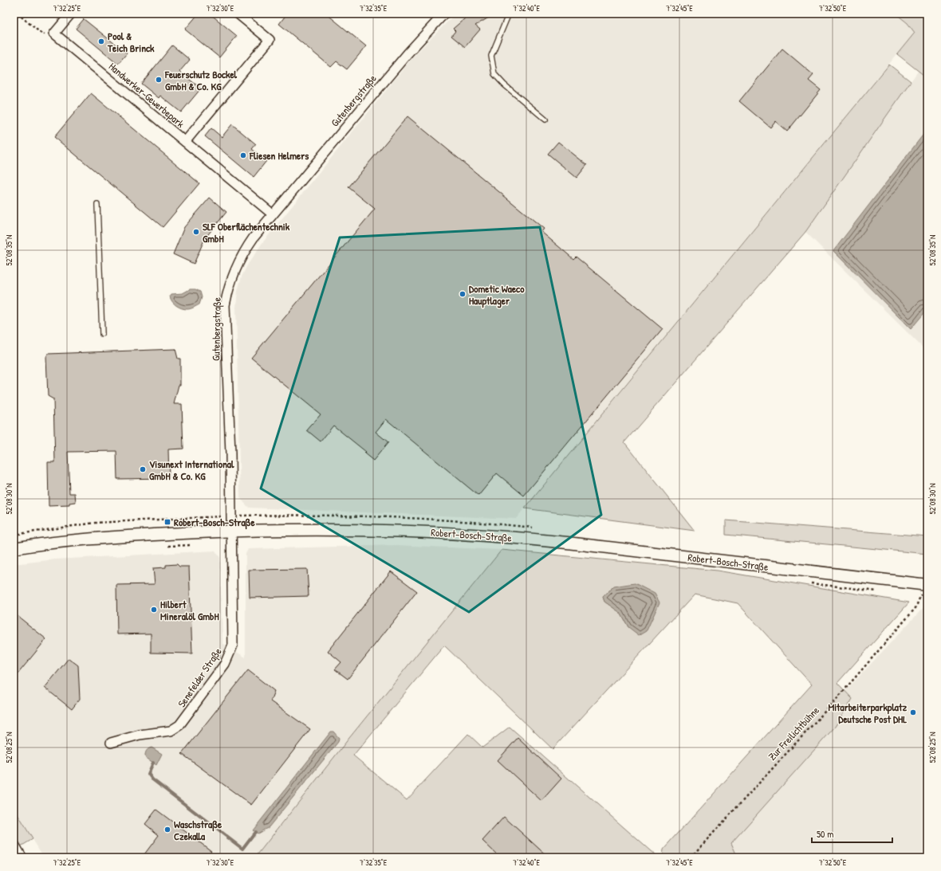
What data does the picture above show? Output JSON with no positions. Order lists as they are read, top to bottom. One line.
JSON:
{"streets":{"street":["Handwerker-Gewerbepark","Gutenbergstraße","Robert-Bosch-Straße","Senefelder Straße"],"path":["Zur Freilichtbühne"]},"crossings":[["Handwerker-Gewerbepark","Gutenbergstraße"],["Gutenbergstraße","Robert-Bosch-Straße"],["Gutenbergstraße","Senefelder Straße"],["Robert-Bosch-Straße","Senefelder Straße"],["Robert-Bosch-Straße","Zur Freilichtbühne"]],"places":{"other":["Pool & Teich Brinck","Feuerschutz Bockel GmbH & Co. KG","Fliesen Helmers","SLF Oberflächentechnik GmbH","Dometic Waeco Hauptlager","Visunext International GmbH & Co. KG","Hilbert Mineralöl GmbH","Mitarbeiterparkplatz Deutsche Post DHL","Waschstraße Czekalla"],"transit":["Robert-Bosch-Straße"]},"scale_bar":"50 m","coordinates":["7°32'25\"E","7°32'30\"E","7°32'35\"E","7°32'40\"E","7°32'45\"E","7°32'50\"E","52°08'35\"N","52°08'30\"N","52°08'25\"N"]}
